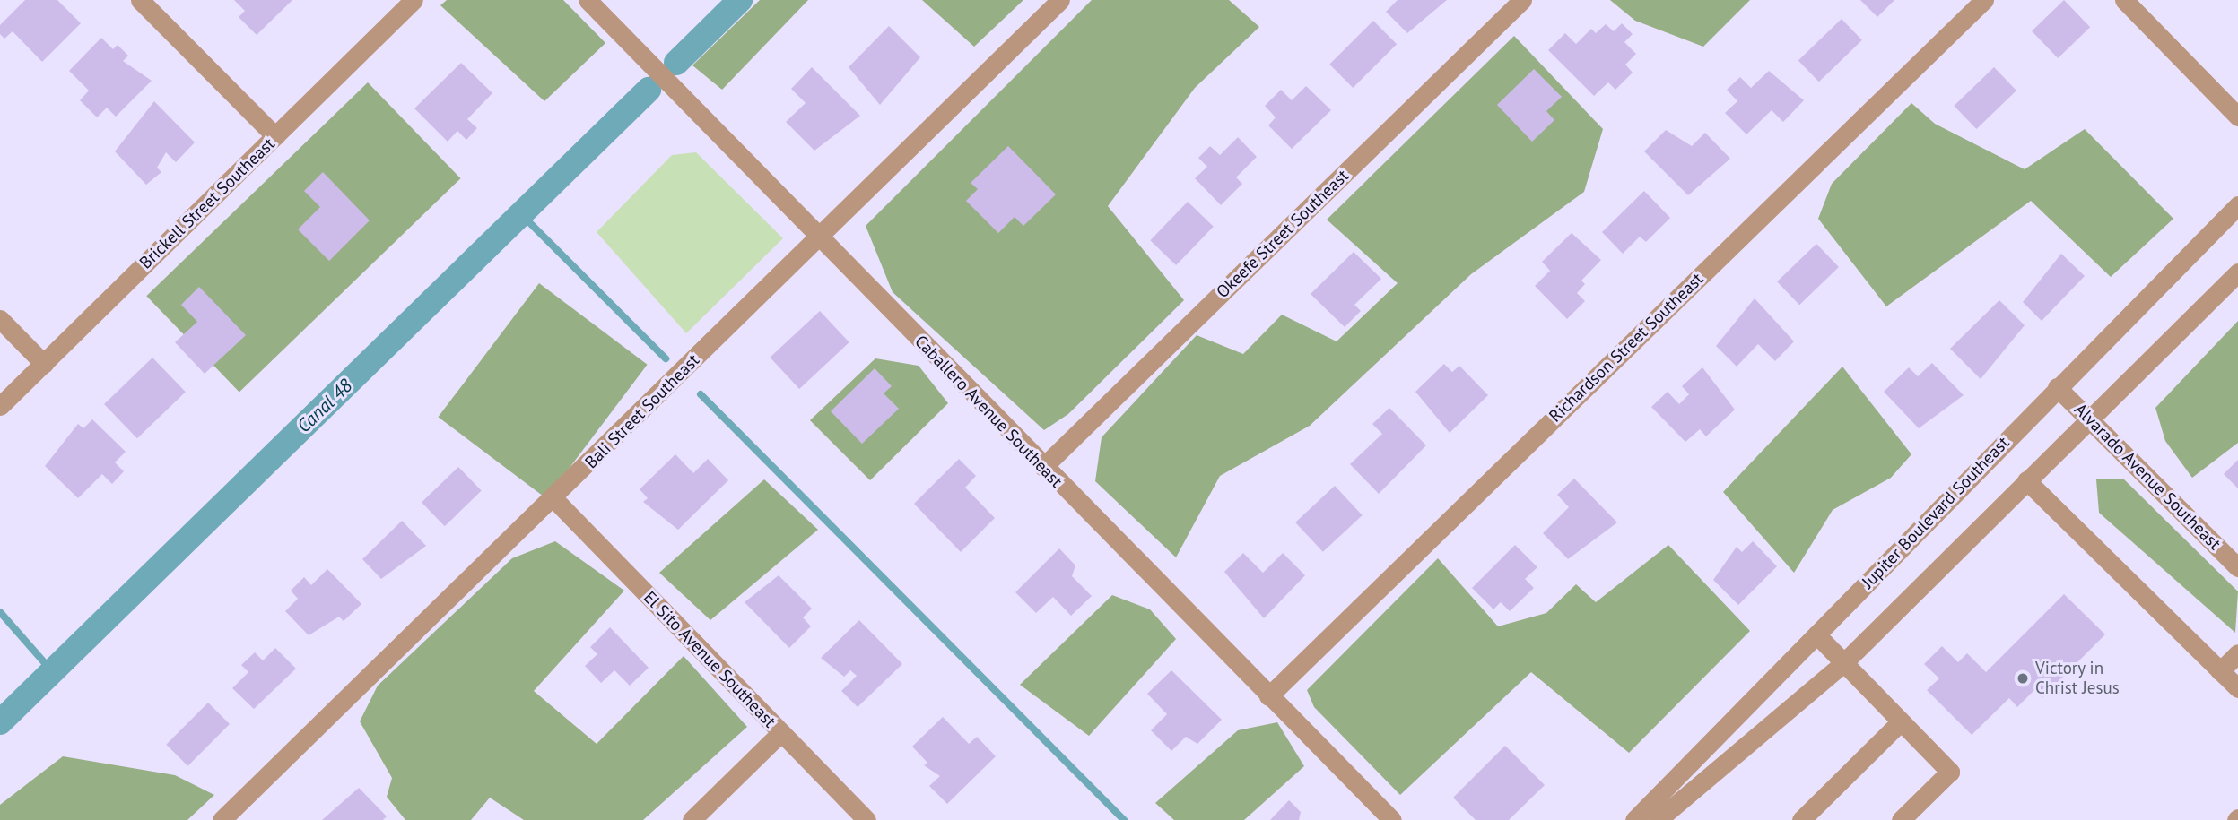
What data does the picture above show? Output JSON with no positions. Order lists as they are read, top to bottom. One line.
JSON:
{"streets":{"street":["Brickell Street Southeast","Okeefe Street Southeast","Richardson Street Southeast","Bali Street Southeast","Caballero Avenue Southeast","Alvarado Avenue Southeast","Jupiter Boulevard Southeast","El Sito Avenue Southeast"]},"crossings":[["Okeefe Street Southeast","Caballero Avenue Southeast"],["Richardson Street Southeast","Caballero Avenue Southeast"],["Bali Street Southeast","Caballero Avenue Southeast"],["Bali Street Southeast","El Sito Avenue Southeast"],["Alvarado Avenue Southeast","Jupiter Boulevard Southeast"]],"water":["Canal 48"],"places":["Victory in Christ Jesus"]}
